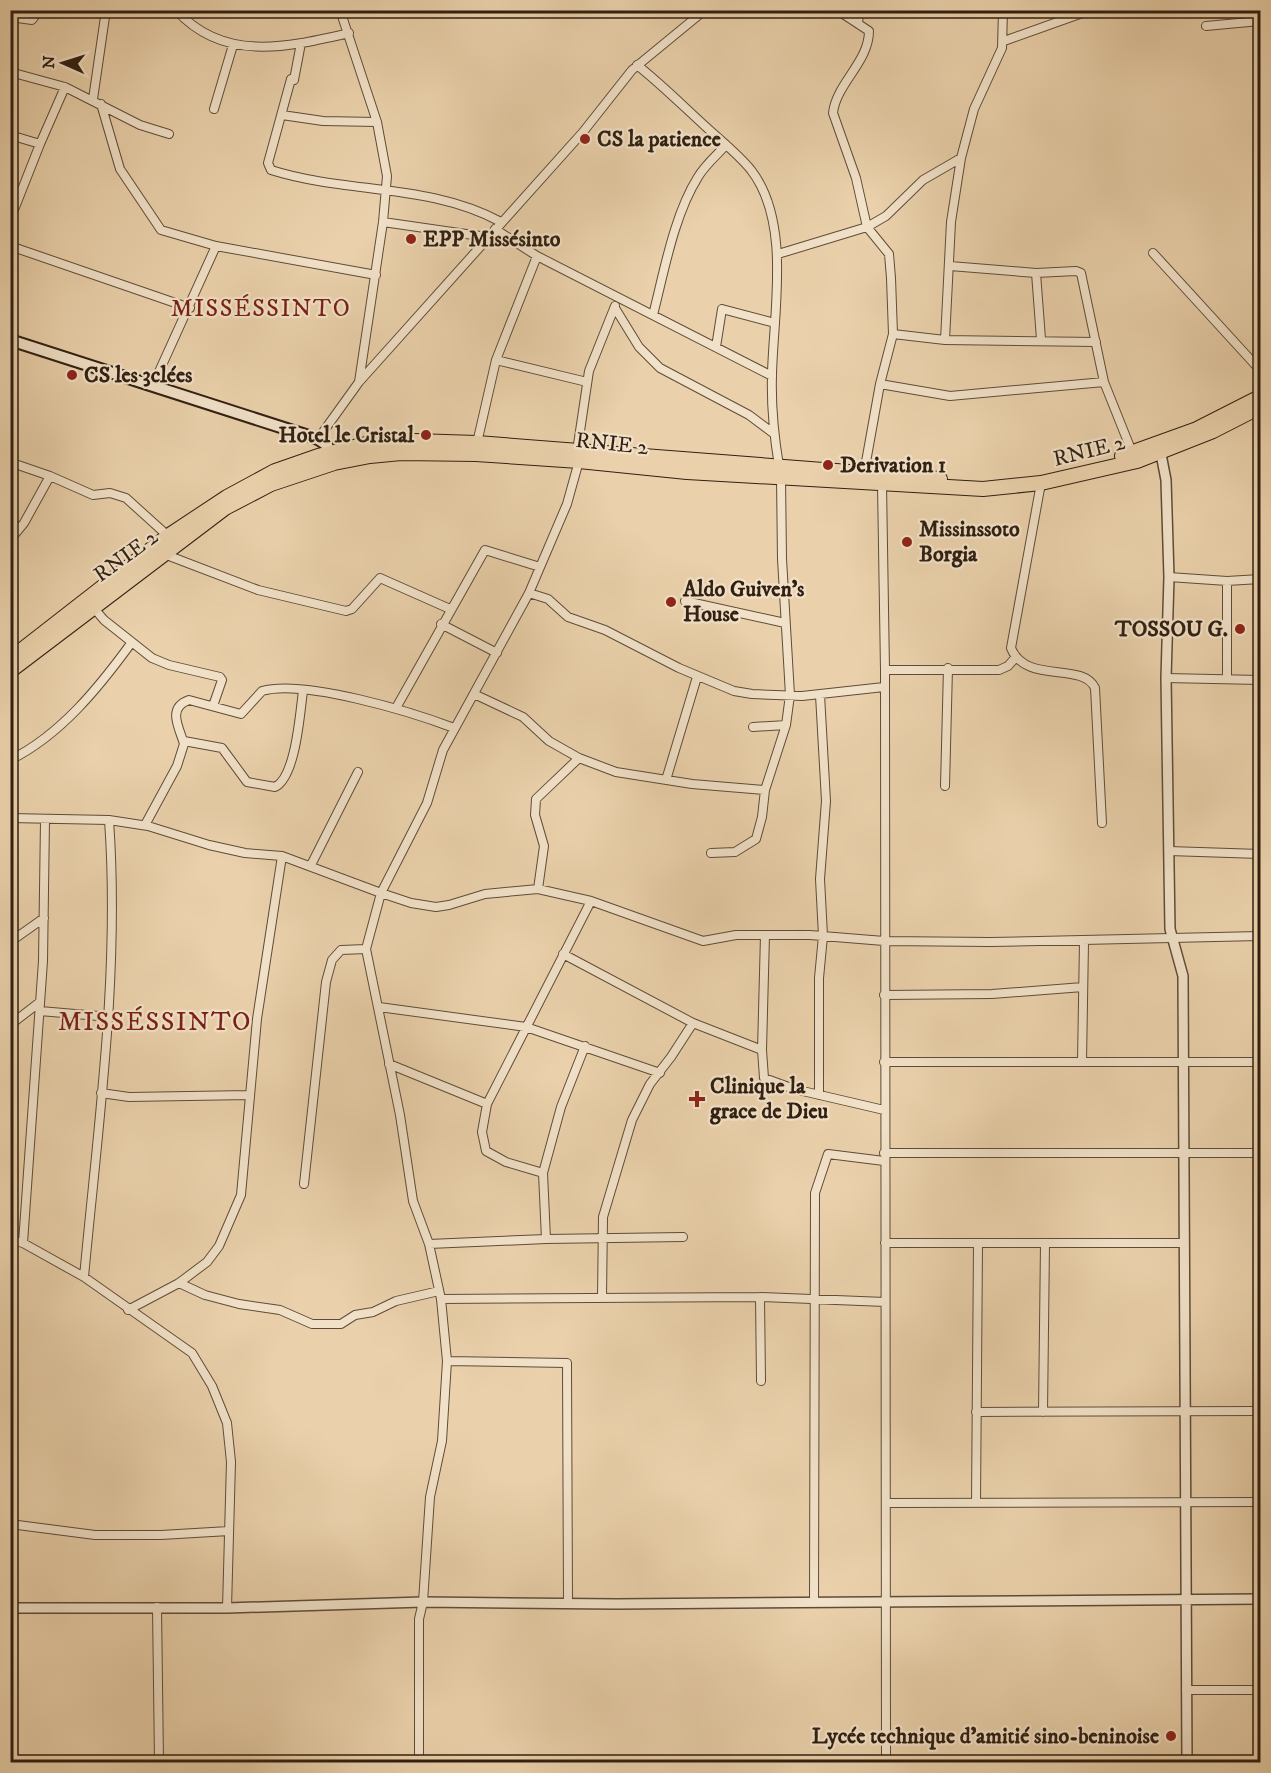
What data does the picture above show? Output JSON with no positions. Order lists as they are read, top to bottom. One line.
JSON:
{"streets":{"highway":["RNIE 2"]},"districts":["MISSÉSSINTO","MISSÉSSINTO"],"places":{"other":["CS la patience","EPP Missésinto","CS les 3clées","Hotel le Cristal","Derivation 1","Missinssoto Borgia","Aldo Guiven's House","TOSSOU G.","Lycée technique d’amitié sino-beninoise"],"health":["Clinique la grace de Dieu"]},"north":"left"}
